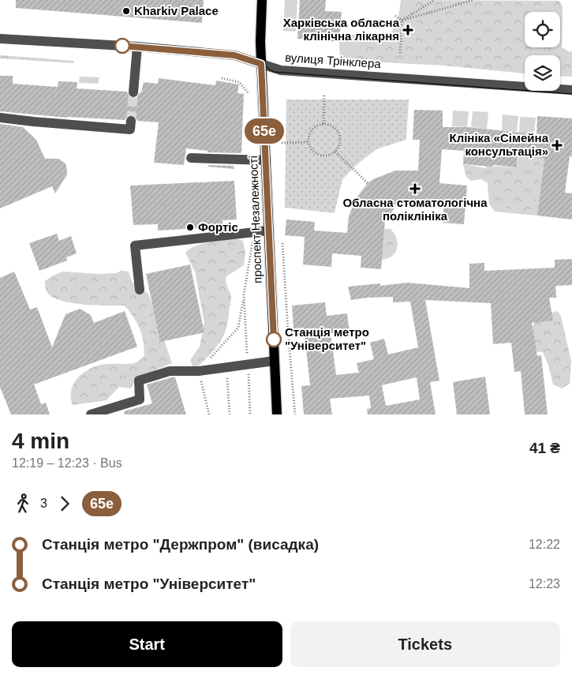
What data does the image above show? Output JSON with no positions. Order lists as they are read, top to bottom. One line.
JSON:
{"streets":{"main road":["проспект Незалежності"],"street":["вулиця Трінклера"]},"crossings":[["вулиця Трінклера","проспект Незалежності"]],"places":{"other":["Kharkiv Palace","Фортiс","Станція метро \"Університет\""],"health":["Харківська обласна клінічна лікарня","Клініка «Сімейна консультація»","Обласна стоматологічна поліклініка"]},"lines":["bus line 65е"],"page":{"on_map":"65е","heading":["4 min","12:19 – 12:23 · Bus","41 ₴"],"legs":["3","65е"],"list":[{"name":"Станція метро \"Держпром\" (висадка)","value":"12:22"},{"name":"Станція метро \"Університет\"","value":"12:23"}],"buttons":["Start","Tickets"]}}
